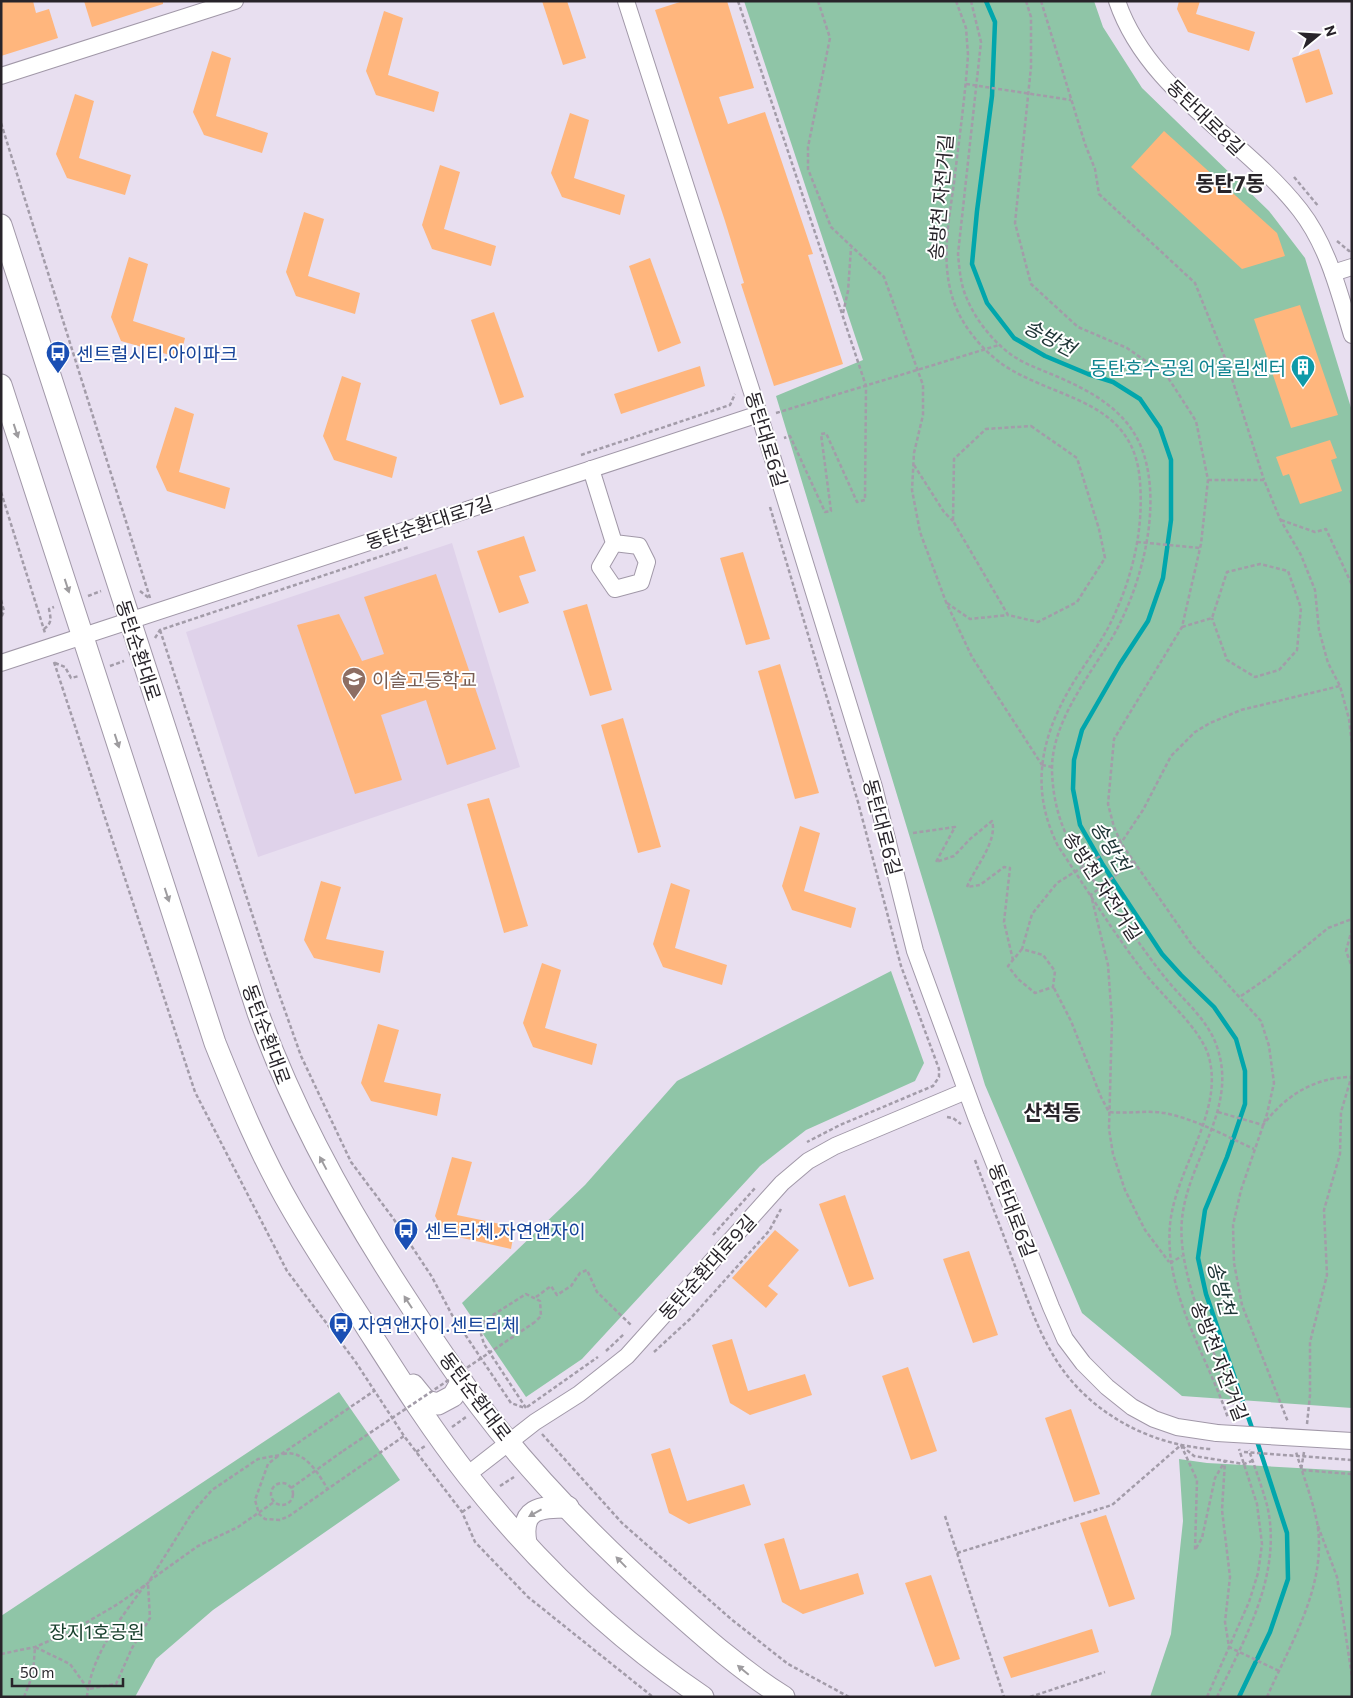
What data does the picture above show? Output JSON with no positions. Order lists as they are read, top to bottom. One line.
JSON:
{"streets":{"main road":["동탄순환대로"],"street":["동탄대로8길","동탄대로6길","동탄순환대로7길","동탄순환대로9길"],"path":["송방천 자전거길"]},"crossings":[["동탄대로6길","동탄순환대로7길"],["동탄대로6길","동탄순환대로9길"],["동탄순환대로7길","동탄순환대로"],["동탄순환대로","동탄순환대로9길"]],"districts":["동탄7동","산척동"],"water":["송방천"],"parks":["장지1호공원"],"places":{"bus stop":["센트럴시티.아이파크","센트리체.자연앤자이","자연앤자이.센트리체"],"building":["동탄호수공원 어울림센터"],"school or university":["이솔고등학교"]},"scale_bar":"50 m","north":"right"}
